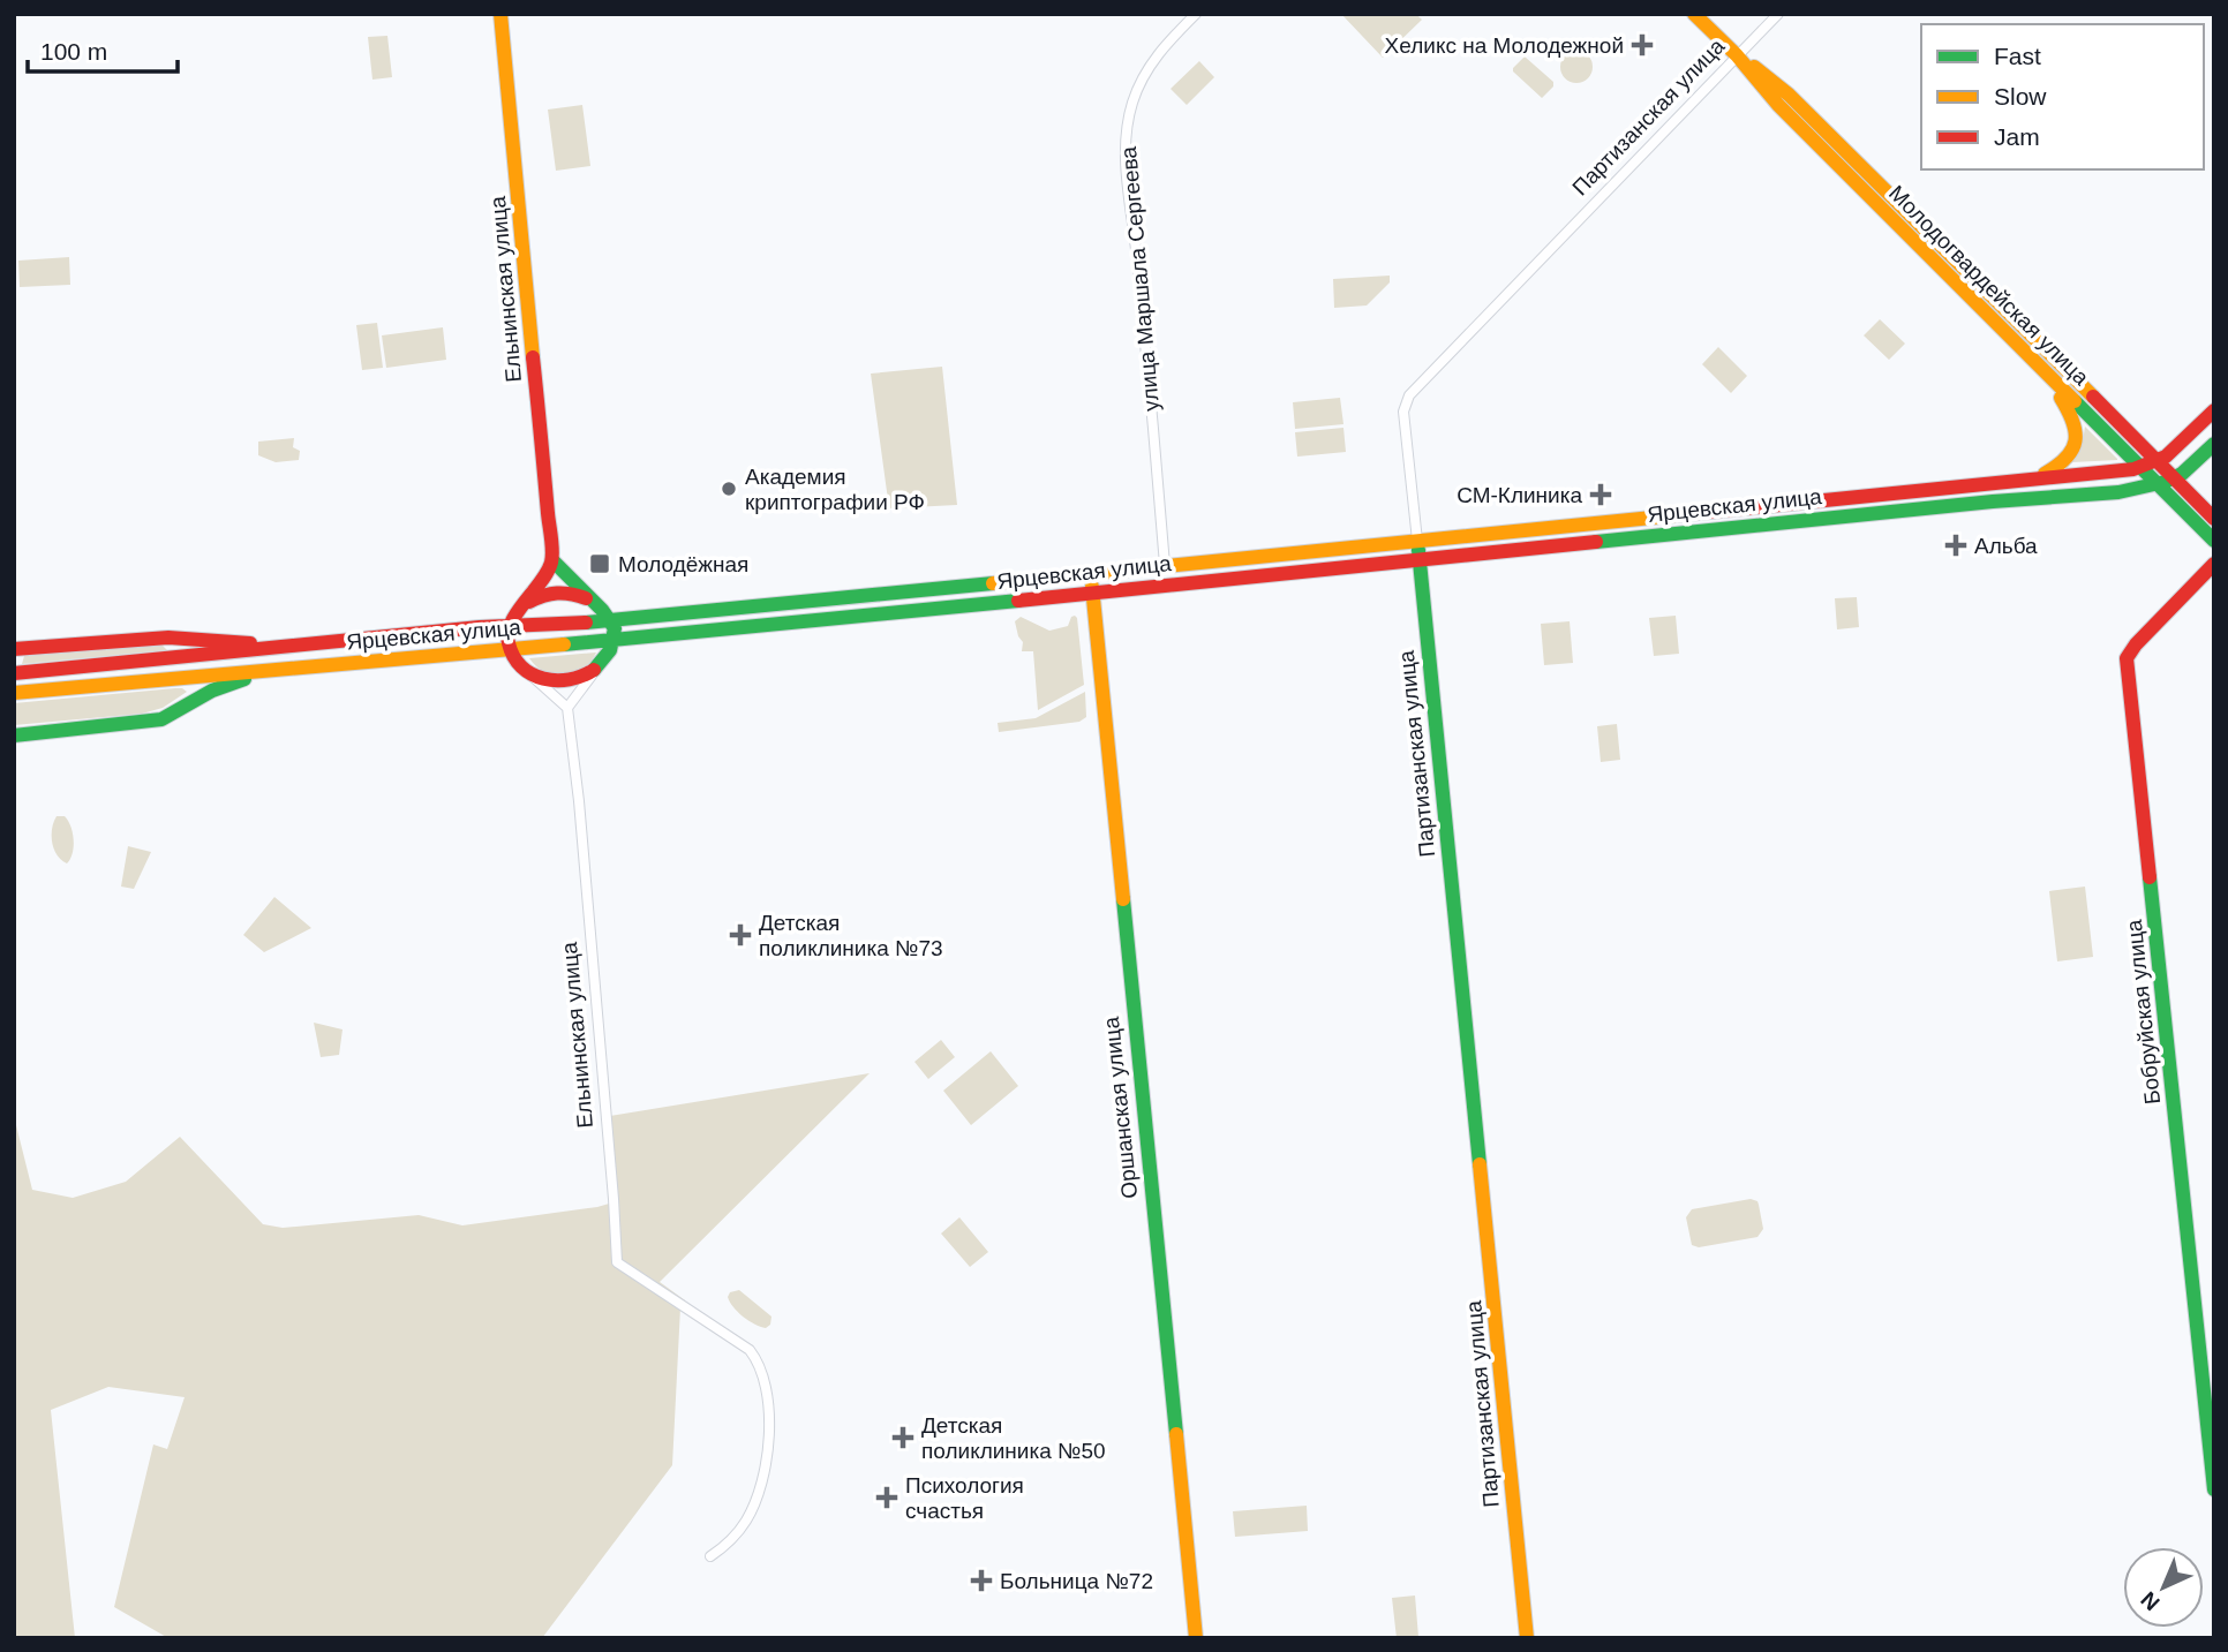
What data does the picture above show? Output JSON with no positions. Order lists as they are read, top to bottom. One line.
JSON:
{"streets":{"street":["Партизанская улица","улица Маршала Сергеева","Молодогвардейская улица","Ельнинская улица","Ярцевская улица","Бобруйская улица","Оршанская улица"]},"crossings":[["Партизанская улица","Молодогвардейская улица"],["Партизанская улица","Ярцевская улица"],["улица Маршала Сергеева","Ярцевская улица"],["Молодогвардейская улица","Ярцевская улица"],["Ярцевская улица","Оршанская улица"]],"places":{"health":["Хеликс на Молодежной","СМ-Клиника","Альба","Детская поликлиника №73","Детская поликлиника №50","Психология счастья","Больница №72"],"other":["Академия криптографии РФ"],"transit":["Молодёжная"]},"legend":["Fast","Slow","Jam"],"scale_bar":"100 m","north":"bottom left"}
